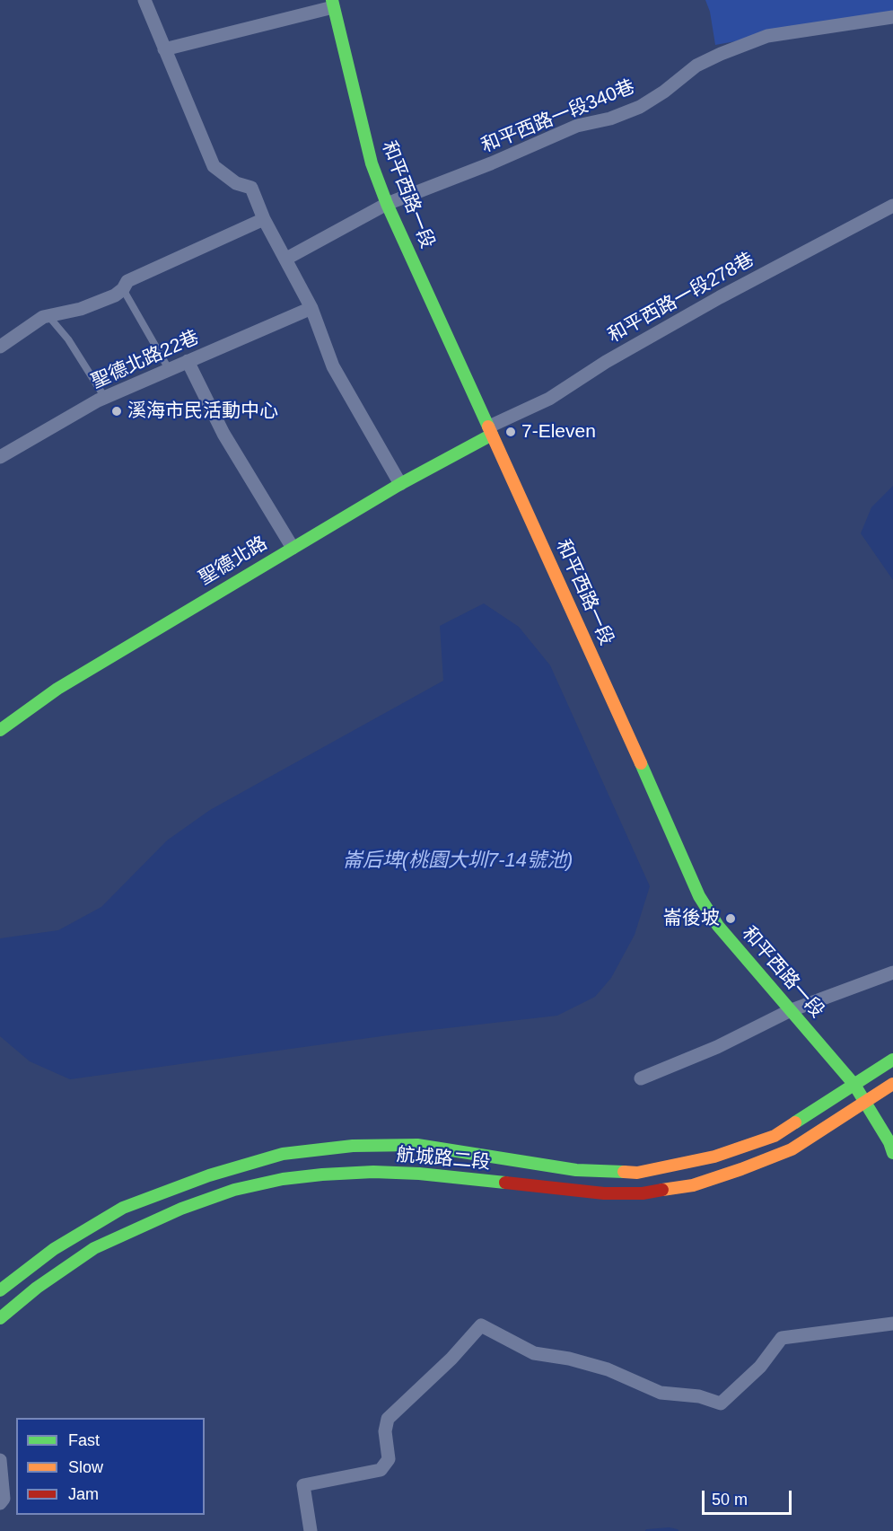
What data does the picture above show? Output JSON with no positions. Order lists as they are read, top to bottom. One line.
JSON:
{"streets":{"street":["和平西路一段340巷","和平西路一段","和平西路一段278巷","聖德北路22巷","聖德北路","航城路二段"]},"crossings":[["和平西路一段340巷","和平西路一段"],["和平西路一段","和平西路一段278巷"],["和平西路一段","聖德北路"],["和平西路一段","航城路二段"],["和平西路一段278巷","聖德北路"]],"water":["崙后埤(桃園大圳7-14號池)"],"places":["溪海市民活動中心","7-Eleven","崙後坡"],"legend":["Fast","Slow","Jam"],"scale_bar":"50 m"}
